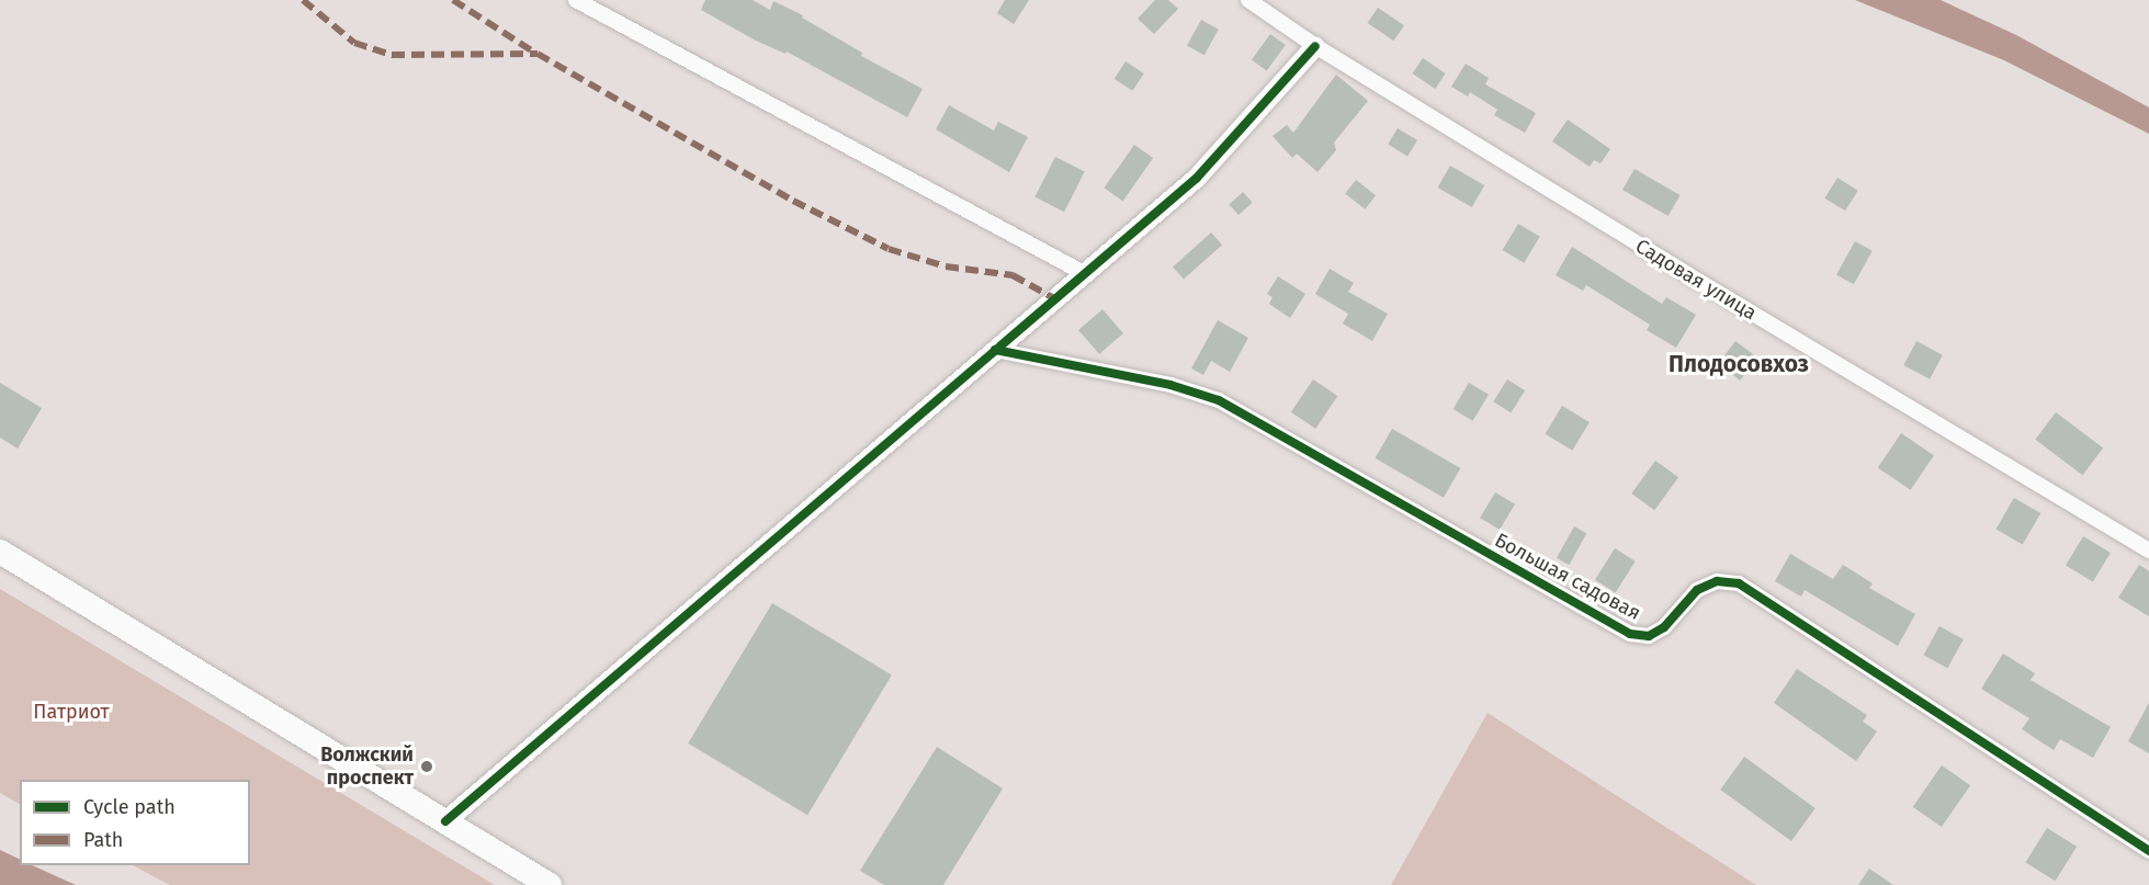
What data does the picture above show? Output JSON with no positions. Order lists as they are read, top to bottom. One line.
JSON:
{"streets":{"street":["Садовая улица","Большая садовая"]},"districts":["Плодосовхоз"],"parks":["Патриот"],"places":["Волжский проспект"],"legend":["Cycle path","Path"]}
